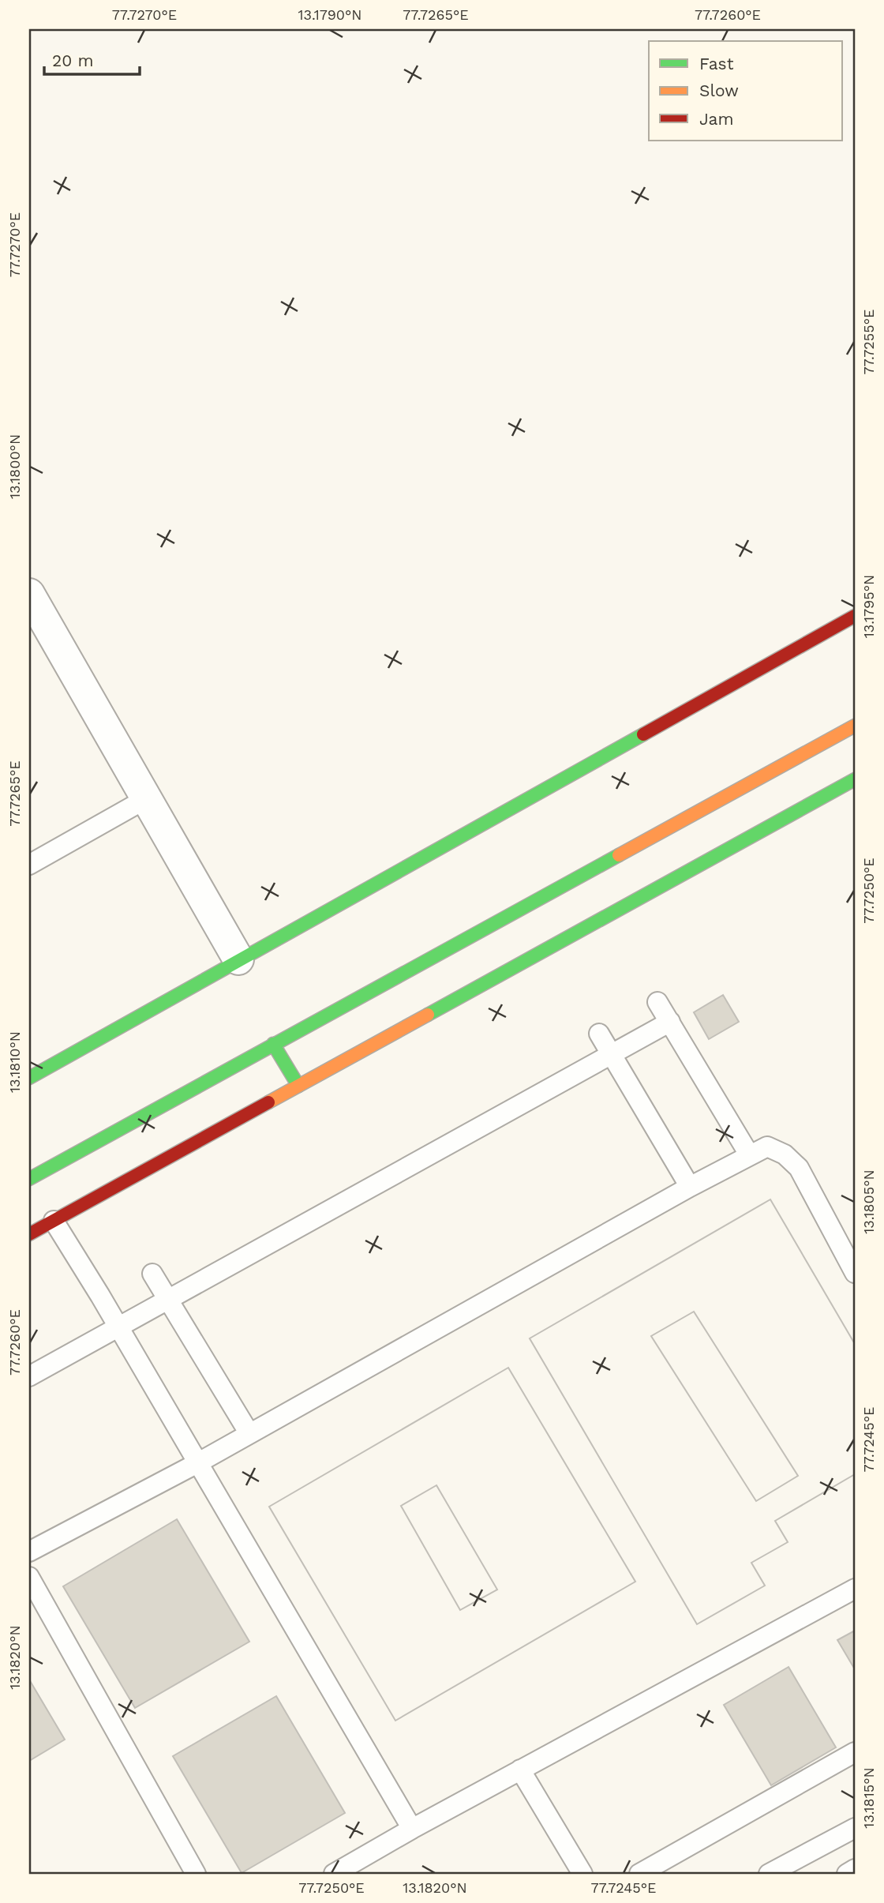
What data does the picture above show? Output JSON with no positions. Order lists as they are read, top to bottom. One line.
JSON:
{"legend":["Fast","Slow","Jam"],"scale_bar":"20 m","coordinates":["77.7270°E","13.1790°N","77.7265°E","77.7260°E","77.7255°E","13.1800°N","13.1795°N","77.7250°E","13.1810°N","13.1805°N","77.7245°E","13.1820°N","13.1815°N"]}
